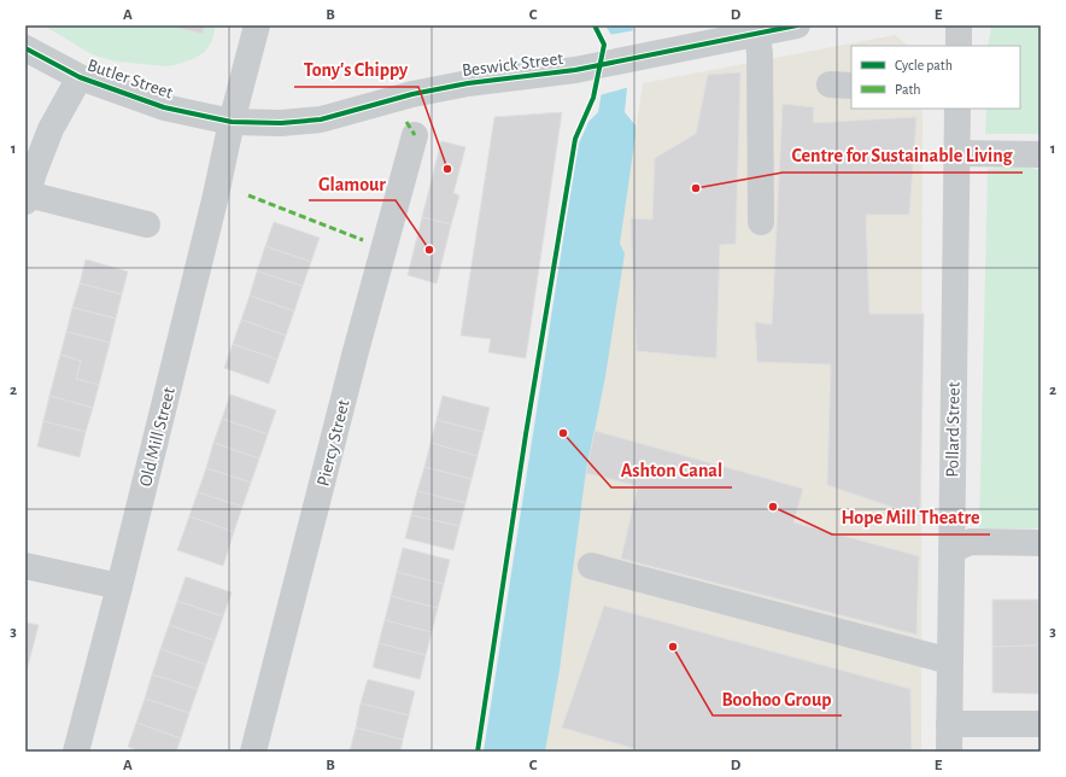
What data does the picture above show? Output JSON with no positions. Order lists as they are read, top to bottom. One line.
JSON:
{"streets":{"street":["Beswick Street","Butler Street","Pollard Street","Old Mill Street","Piercy Street"]},"crossings":[["Beswick Street","Butler Street"],["Beswick Street","Old Mill Street"],["Butler Street","Old Mill Street"]],"places":["Tony's Chippy","Centre for Sustainable Living","Glamour","Ashton Canal","Hope Mill Theatre","Boohoo Group"],"legend":["Cycle path","Path"],"grid":{"columns":["A","B","C","D","E"],"rows":["1","2","3"]}}
